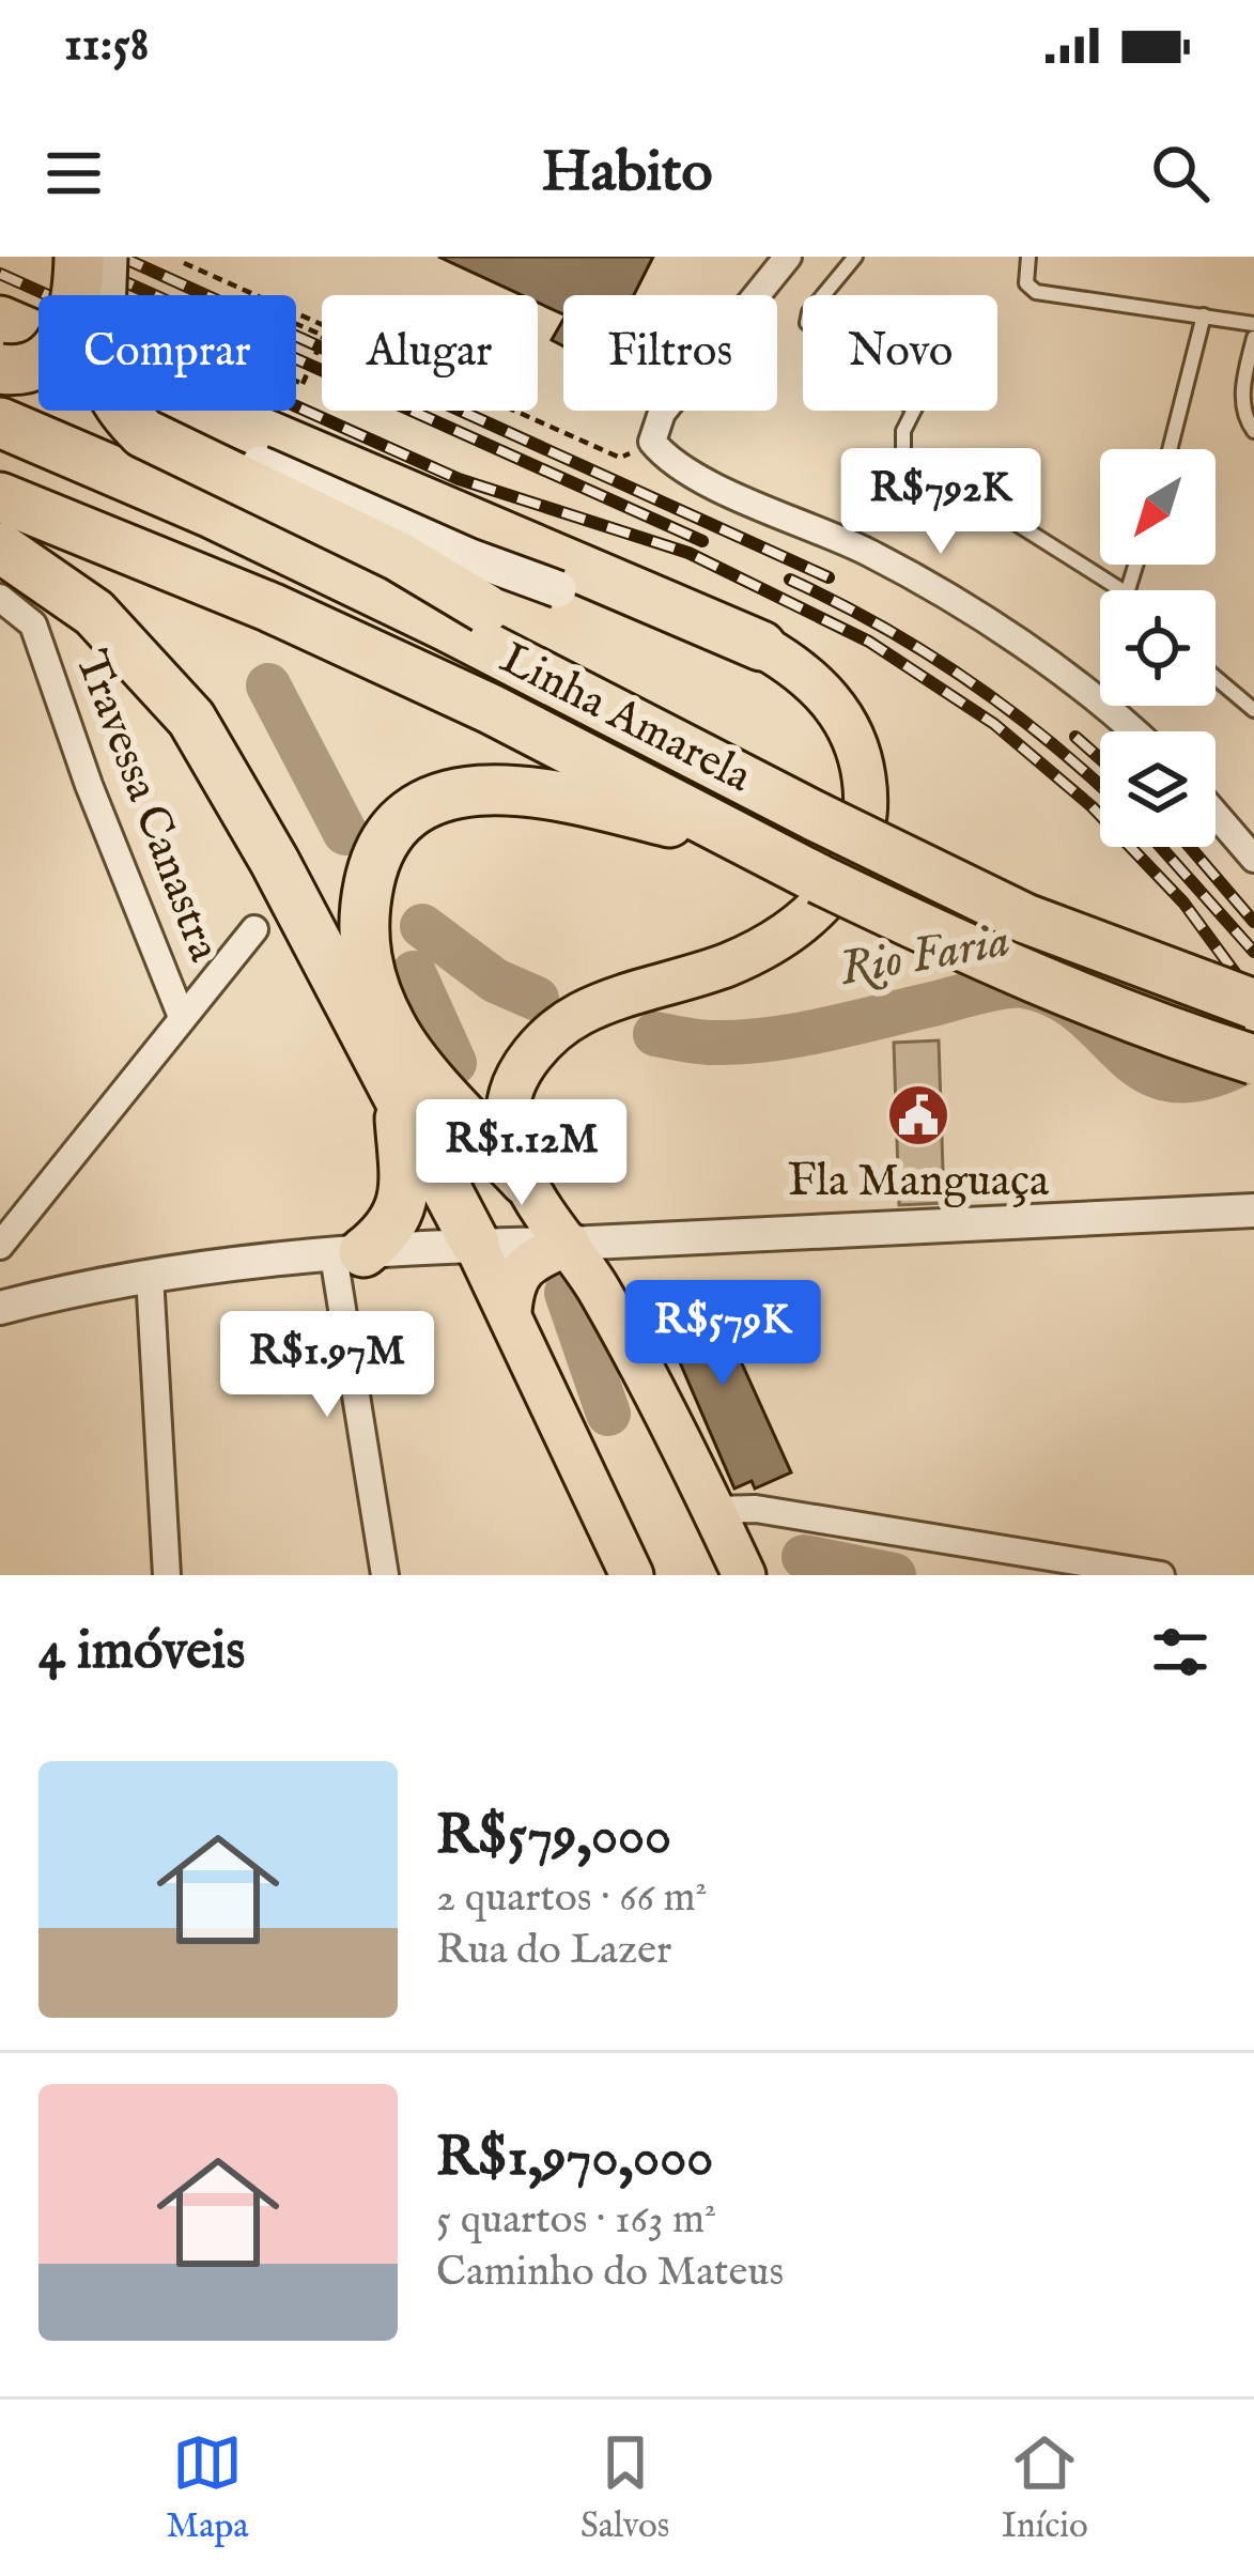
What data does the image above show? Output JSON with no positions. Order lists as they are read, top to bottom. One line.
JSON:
{"streets":{"highway":["Linha Amarela"],"street":["Travessa Canastra"]},"water":["Rio Faria"],"places":{"public building":["Fla Manguaça"]},"north":"bottom left","page":{"status":"11:58","header":"Habito","chip":["Comprar","Alugar","Filtros","Novo"],"price":["R$792K","R$1.12M","R$579K","R$1.97M"],"heading":"4 imóveis","list":[{"name":"R$579,000","note":"2 quartos · 66 m² · Rua do Lazer"},{"name":"R$1,970,000","note":"5 quartos · 163 m² · Caminho do Mateus"}],"tabs":["Mapa","Salvos","Início"]}}
